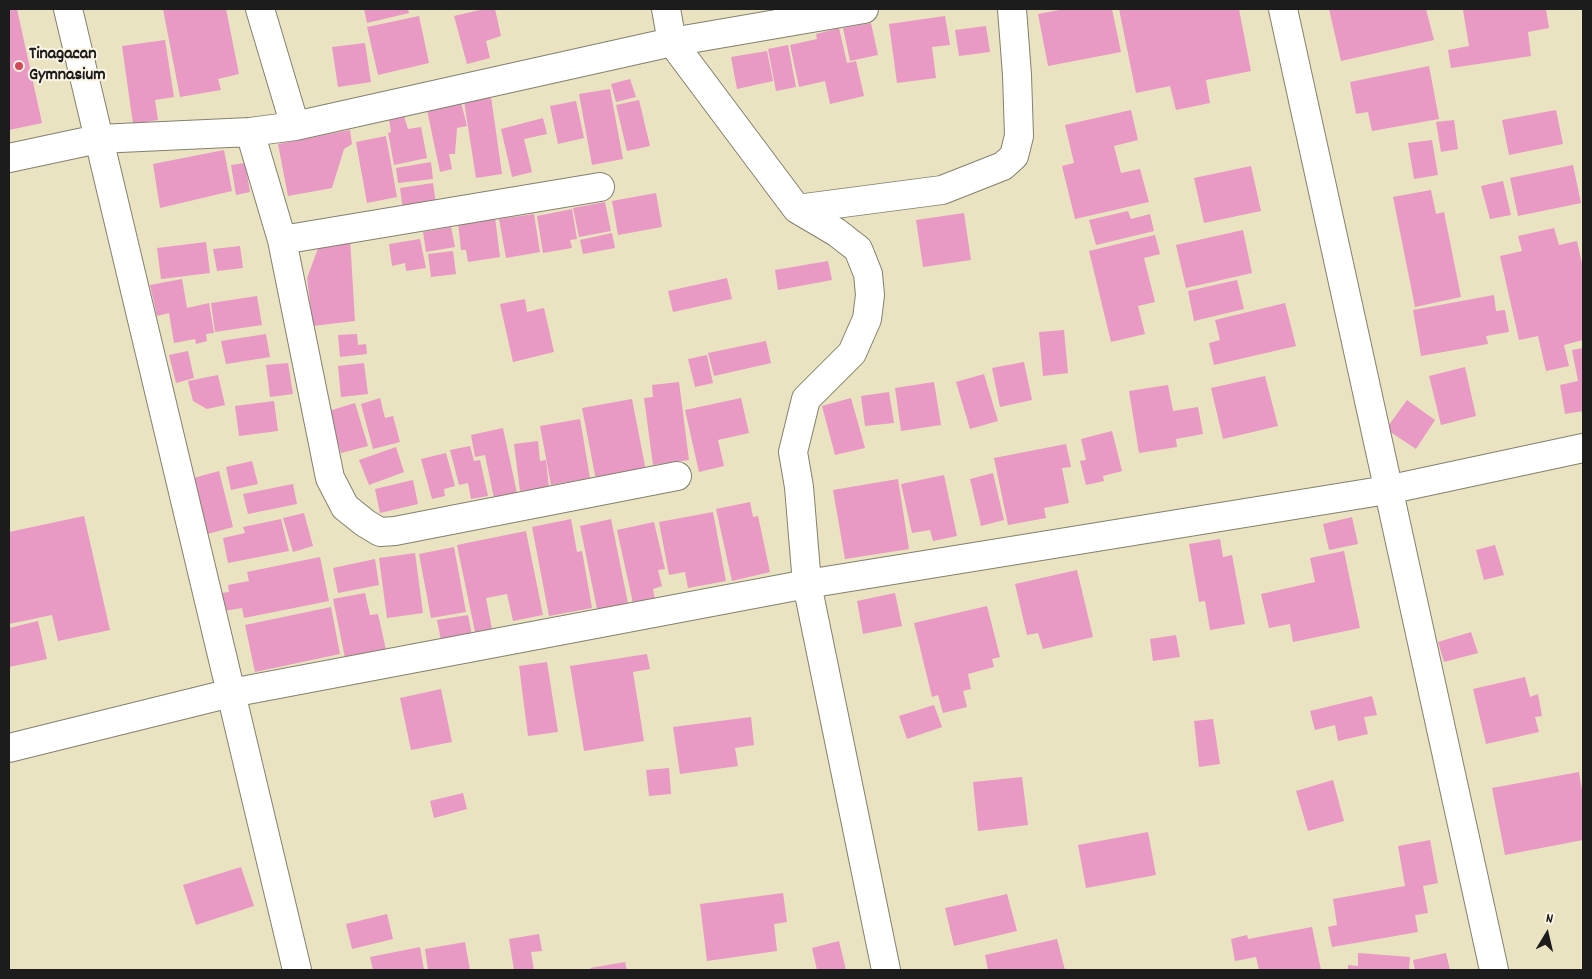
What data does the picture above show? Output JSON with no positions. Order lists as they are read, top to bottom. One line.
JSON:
{"places":["Tinagacan Gymnasium"],"north":"top"}
